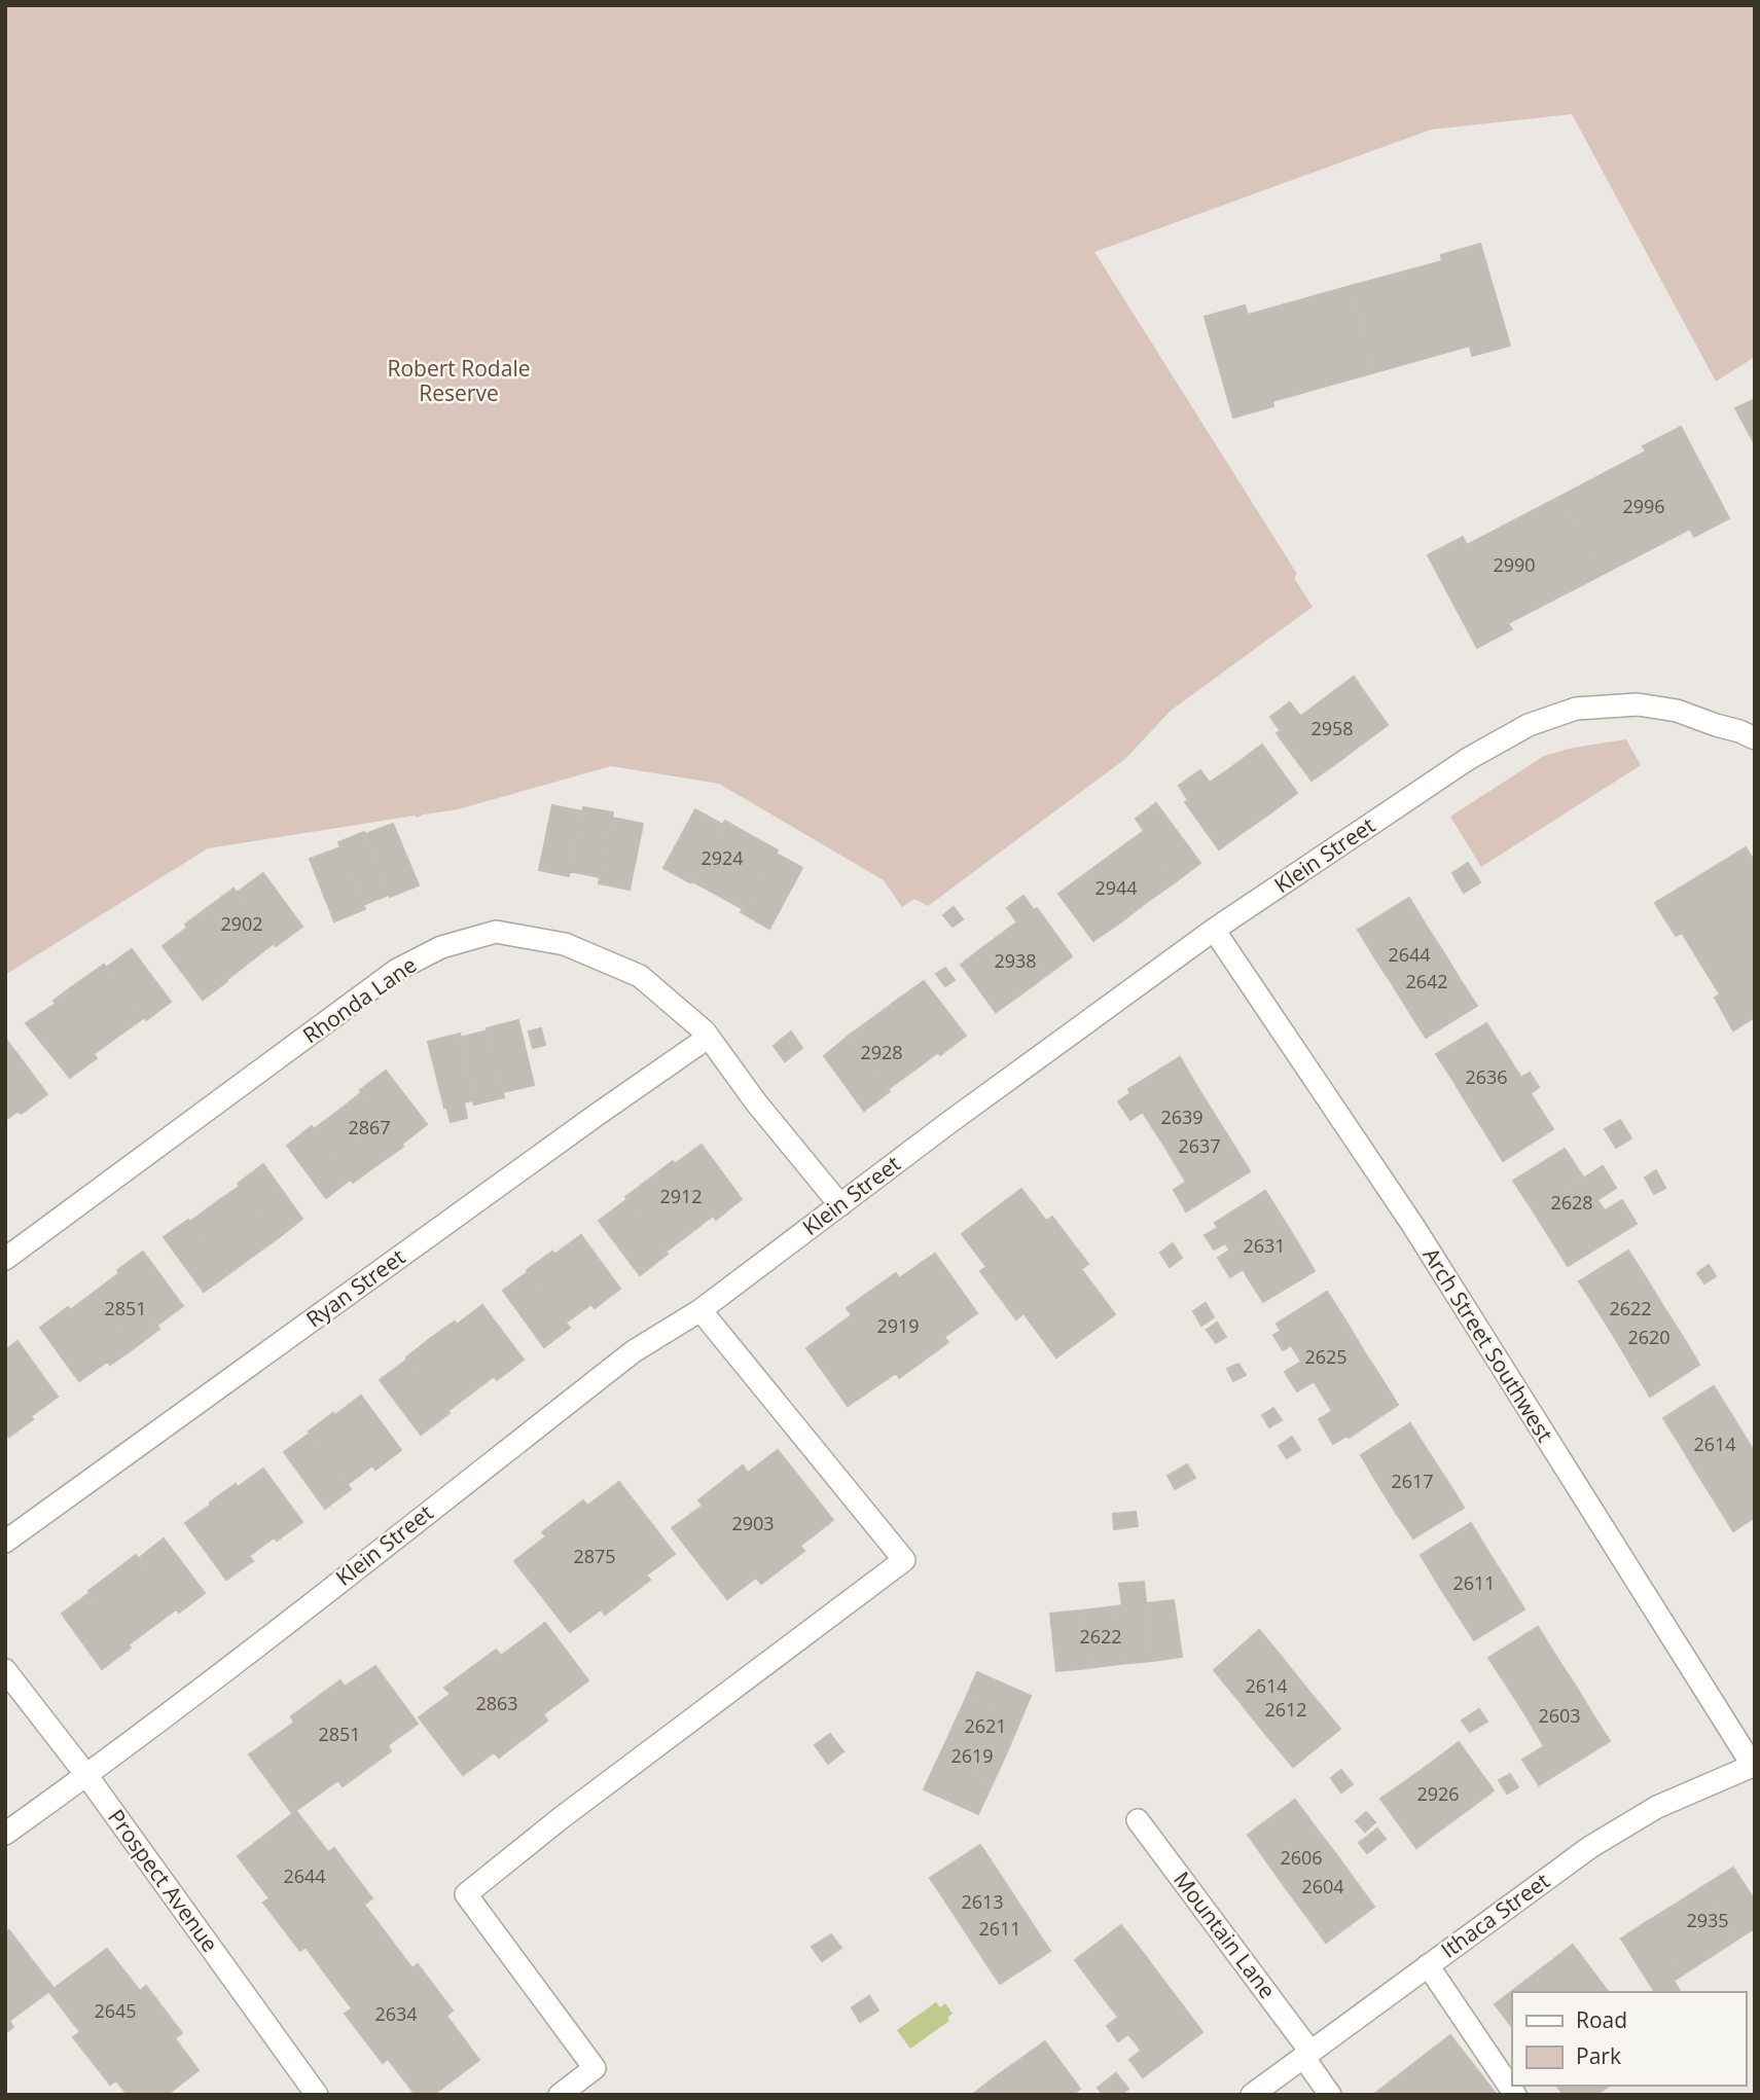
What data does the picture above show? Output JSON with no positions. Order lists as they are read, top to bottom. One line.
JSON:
{"streets":{"street":["Klein Street","Rhonda Lane","Ryan Street","Arch Street Southwest","Prospect Avenue","Ithaca Street","Mountain Lane"]},"crossings":[["Klein Street","Rhonda Lane"],["Klein Street","Arch Street Southwest"],["Klein Street","Prospect Avenue"],["Rhonda Lane","Ryan Street"],["Arch Street Southwest","Ithaca Street"],["Ithaca Street","Mountain Lane"]],"parks":["Robert Rodale Reserve"],"house_numbers":["2996","2990","2958","2924","2944","2902","2644","2938","2642","2928","2636","2639","2867","2637","2912","2628","2631","2851","2622","2919","2620","2625","2614","2617","2903","2875","2611","2622","2614","2863","2612","2603","2621","2851","2619","2926","2606","2644","2604","2613","2935","2611","2645","2634"],"legend":["Road","Park"]}
